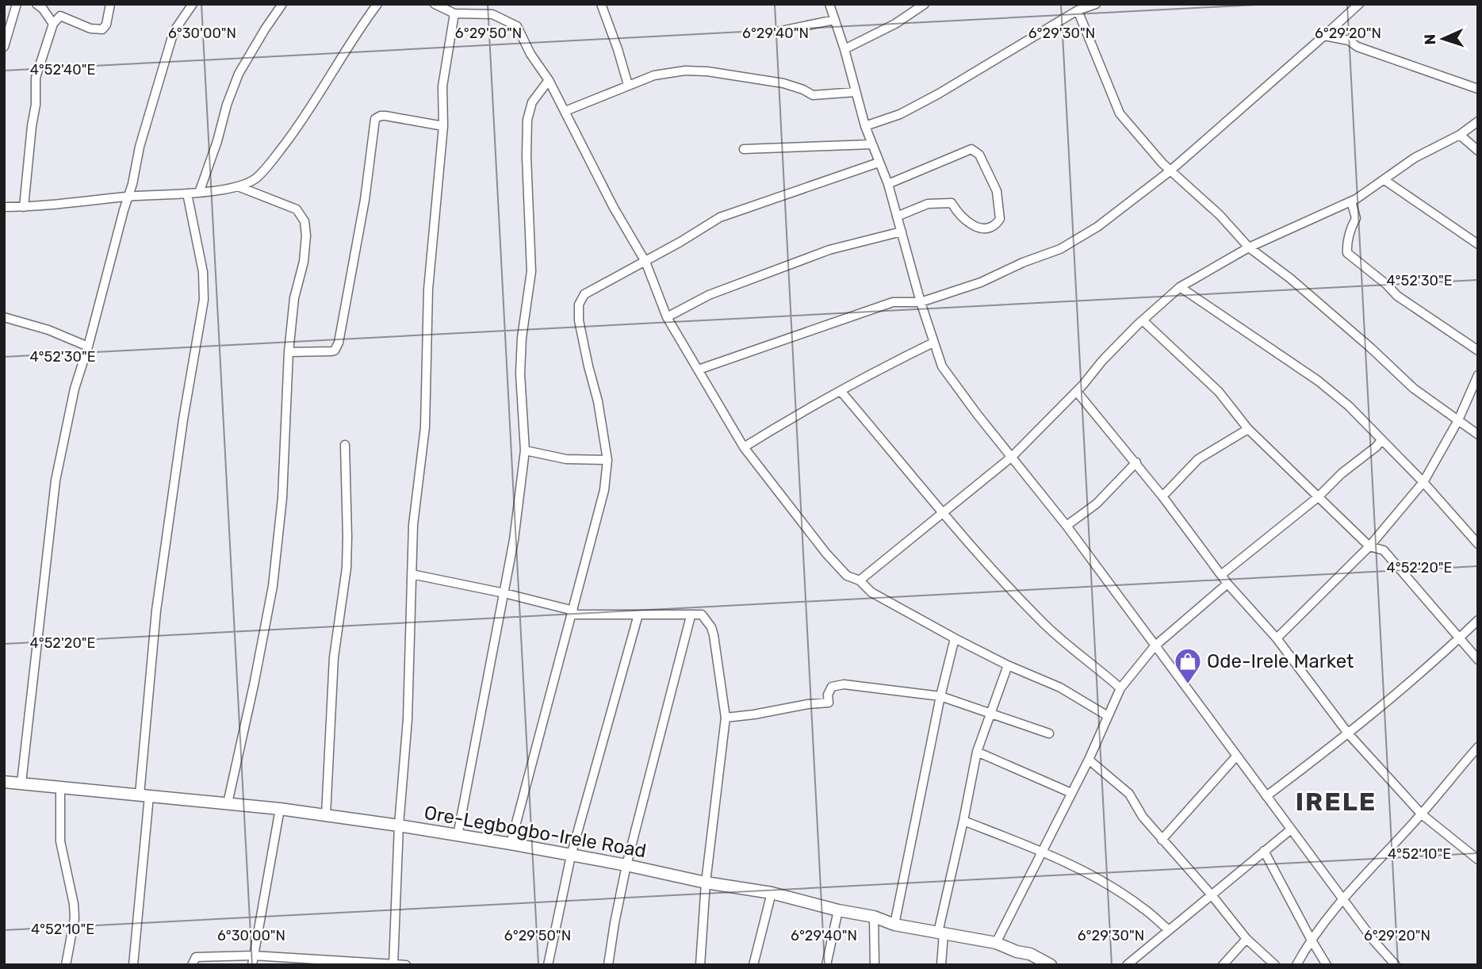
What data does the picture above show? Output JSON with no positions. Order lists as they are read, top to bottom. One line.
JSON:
{"streets":{"main road":["Ore-Legbogbo-Irele Road"]},"districts":["IRELE"],"places":{"shop":["Ode-Irele Market"]},"north":"left","coordinates":["6°30'00\"N","6°29'50\"N","6°29'40\"N","6°29'30\"N","6°29'20\"N","4°52'40\"E","4°52'30\"E","4°52'20\"E","4°52'10\"E"]}
